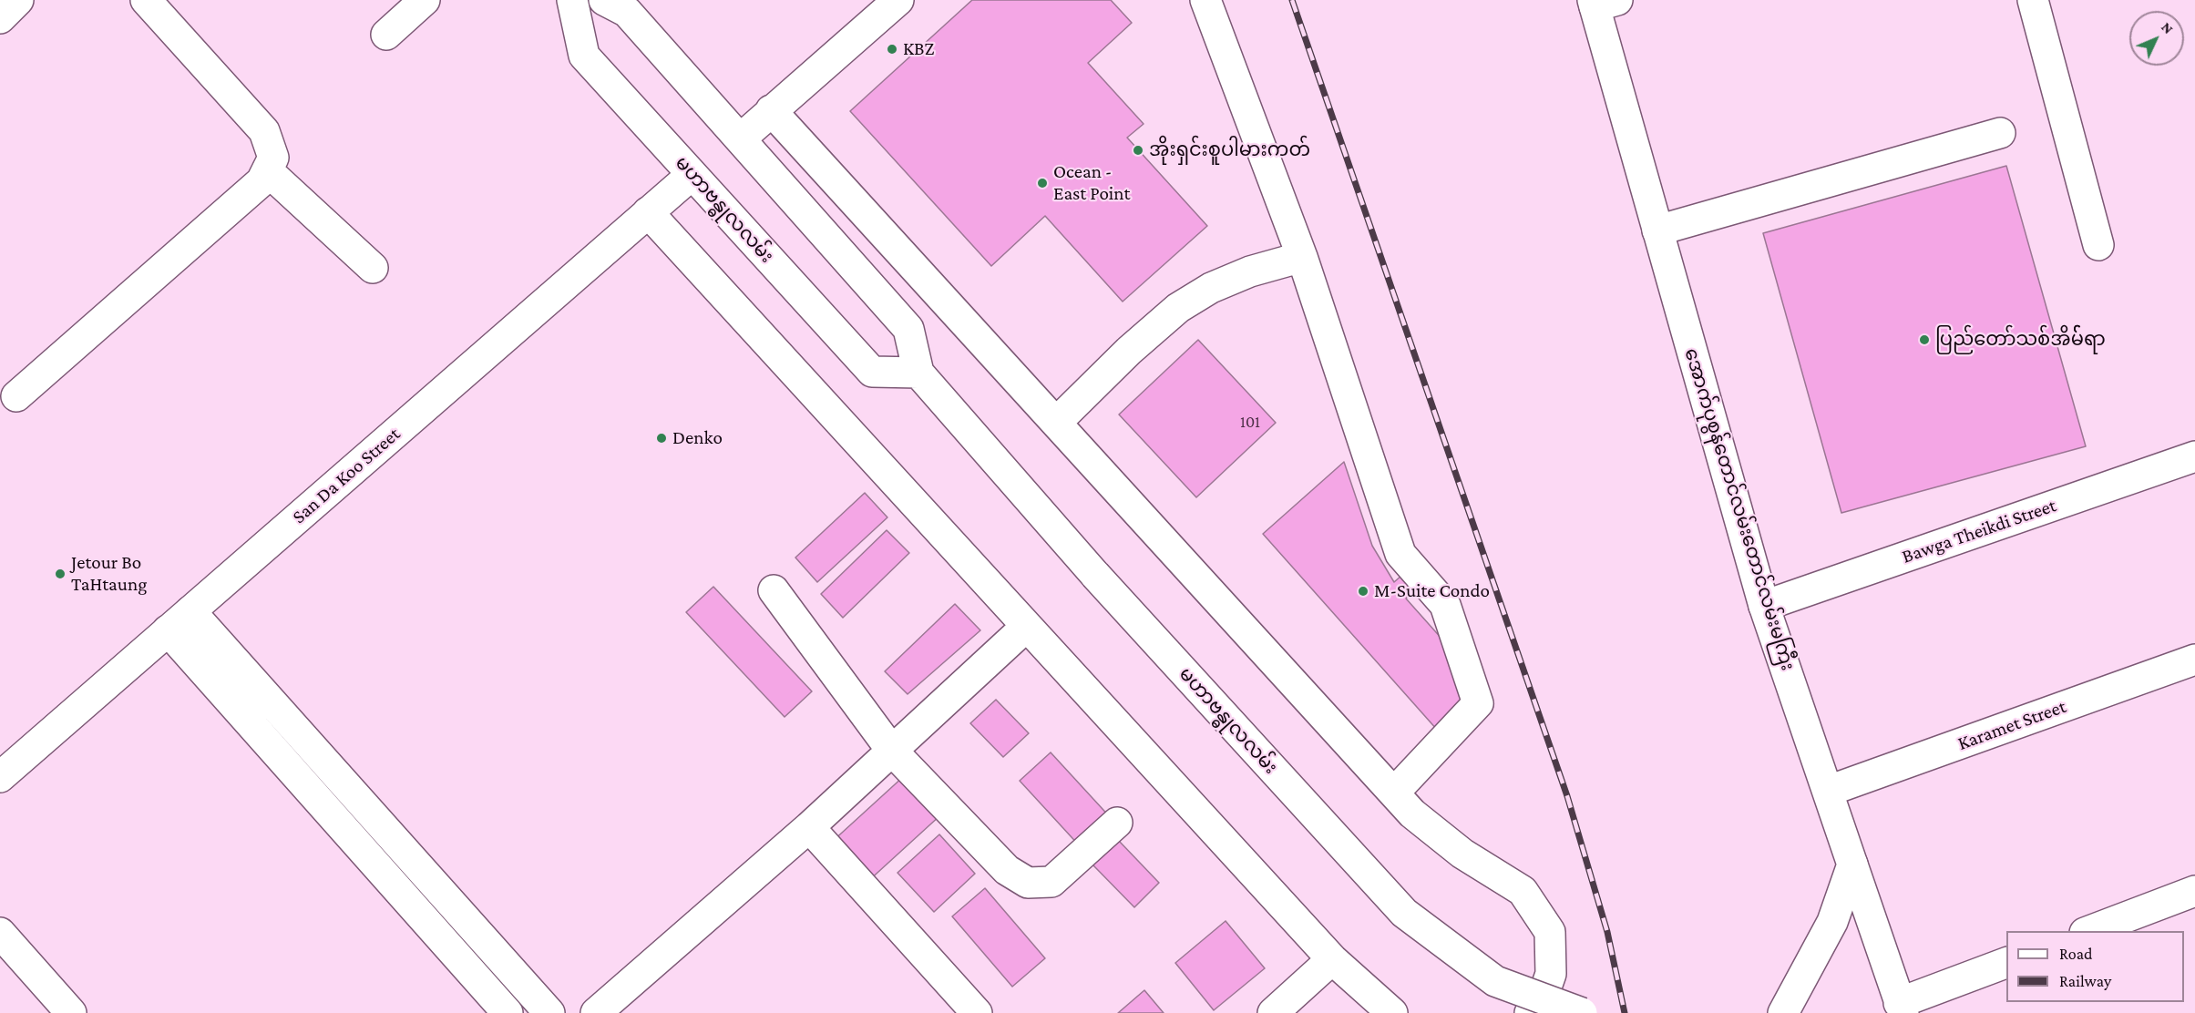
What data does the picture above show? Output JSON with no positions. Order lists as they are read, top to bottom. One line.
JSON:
{"streets":{"street":["မဟာဗန္ဓုလလမ်း","San Da Koo Street","အောက်ပုစွန်တောင်လမ်းတောင်လမ်းမကြီး","Bawga Theikdi Street","Karamet Street"]},"crossings":[["မဟာဗန္ဓုလလမ်း","San Da Koo Street"],["အောက်ပုစွန်တောင်လမ်းတောင်လမ်းမကြီး","Bawga Theikdi Street"],["အောက်ပုစွန်တောင်လမ်းတောင်လမ်းမကြီး","Karamet Street"]],"places":["KBZ","အိုးရှင်းစူပါမားကတ်","Ocean - East Point","ပြည်တော်သစ်အိမ််ရာ","Denko","Jetour Bo TaHtaung","M-Suite Condo"],"house_numbers":["101"],"legend":["Road","Railway"],"north":"top right"}
